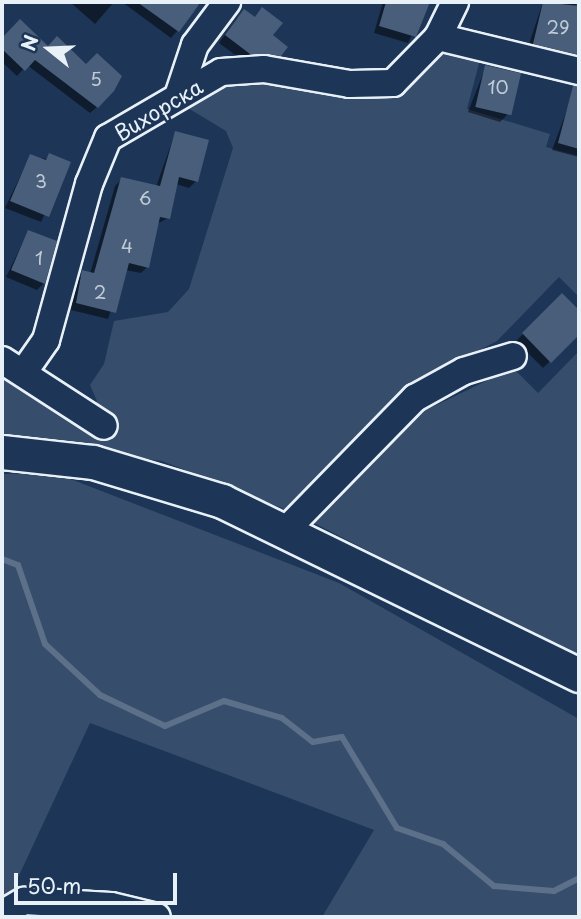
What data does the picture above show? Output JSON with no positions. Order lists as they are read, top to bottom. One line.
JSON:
{"streets":{"street":["Вихорска"]},"house_numbers":["29","5","10","3","6","4","1","2"],"scale_bar":"50 m","north":"left"}
